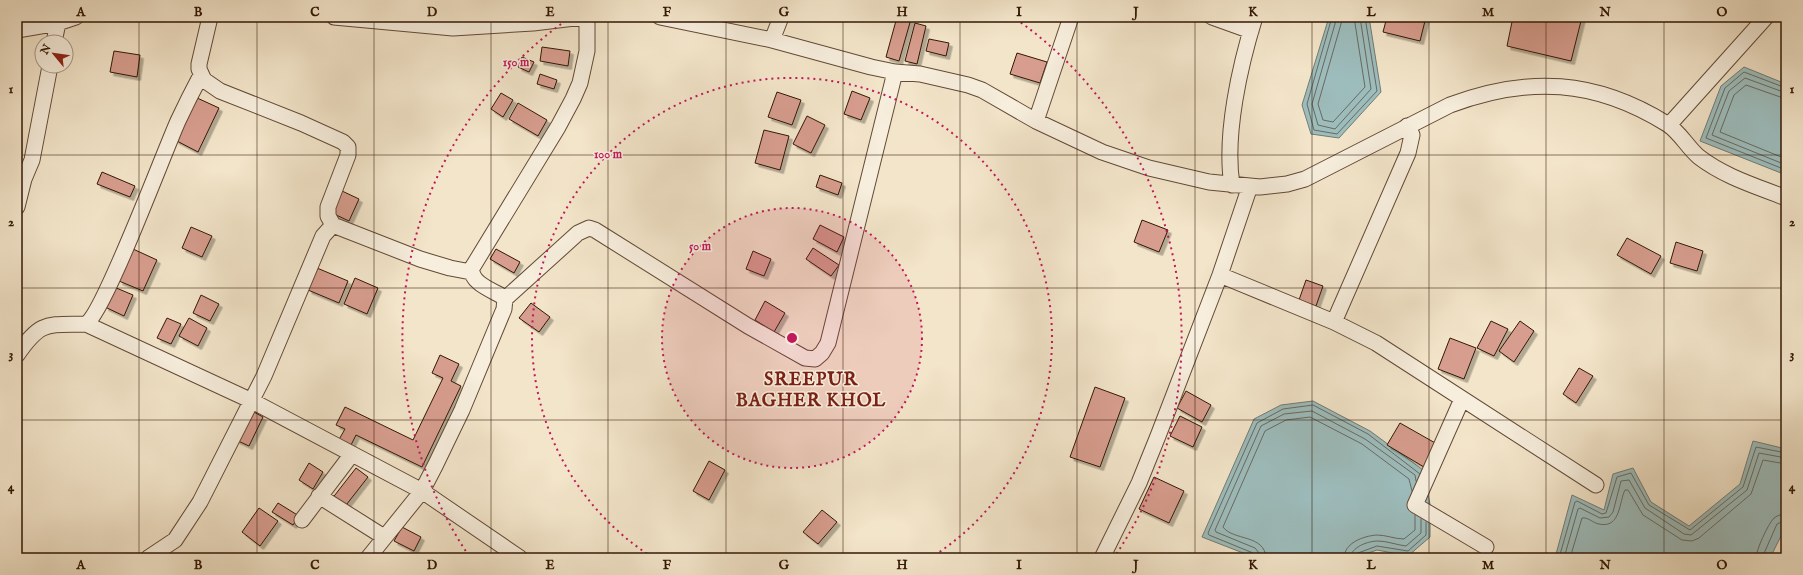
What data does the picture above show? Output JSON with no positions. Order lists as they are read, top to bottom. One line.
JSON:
{"districts":["SREEPUR BAGHER KHOL"],"north":"top left","grid":{"columns":["A","B","C","D","E","F","G","H","I","J","K","L","M","N","O"],"rows":["1","2","3","4"]},"rings":["150 m","100 m","50 m"]}
